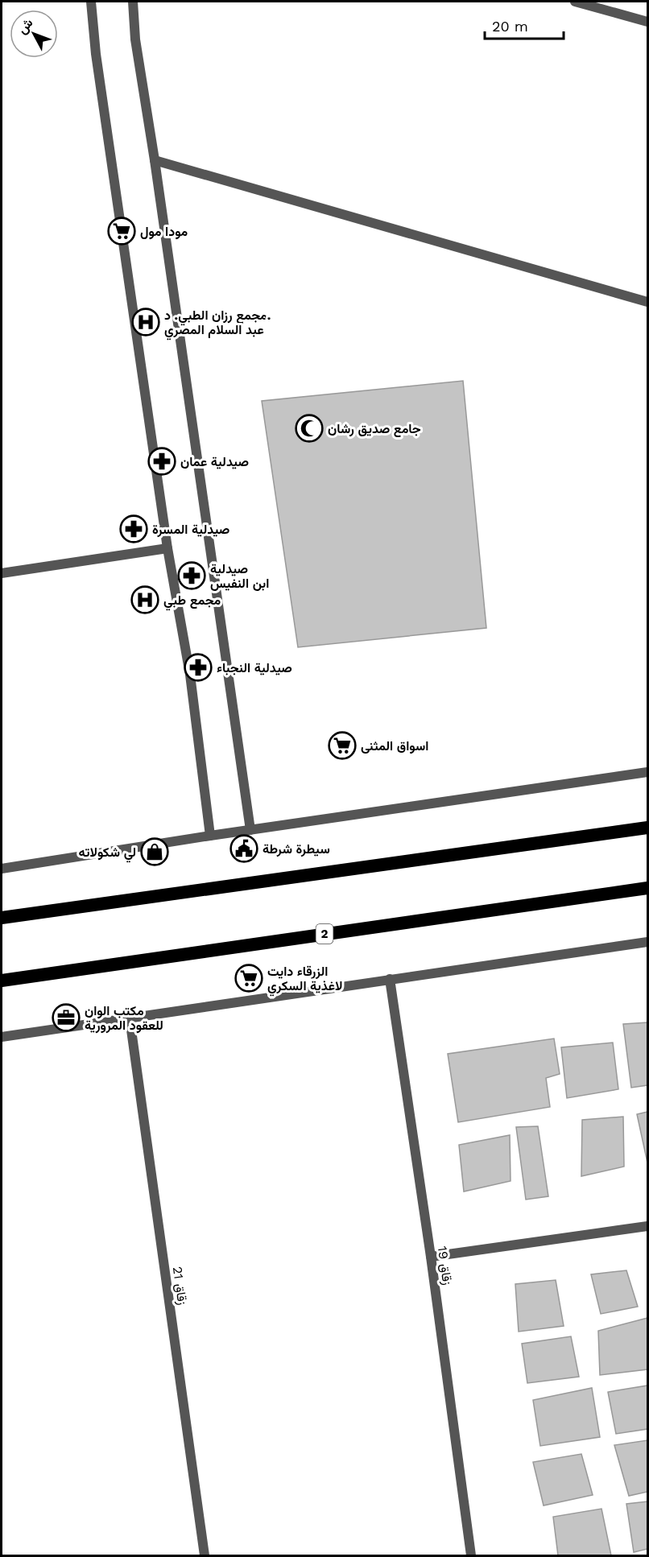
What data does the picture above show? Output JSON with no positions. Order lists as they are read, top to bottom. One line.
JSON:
{"streets":{"highway":["2"],"street":["زقاق 19","زقاق 21"]},"places":{"supermarket":["مودا مول","اسواق المثنى","الزرقاء دايت لاغذية السكري"],"hospital":["مجمع رزان الطبي. د. عبد السلام المصري","مجمع طبي"],"mosque":["جامع صديق رشان"],"pharmacy":["صيدلية عمان","صيدلية المسرة","صيدلية ابن النفيس","صيدلية النجباء"],"public building":["سيطرة شرطة"],"shop":["لي شكولاته"],"office":["مكتب الوان للعقود المرورية"]},"scale_bar":"20 m","north":"top left"}
